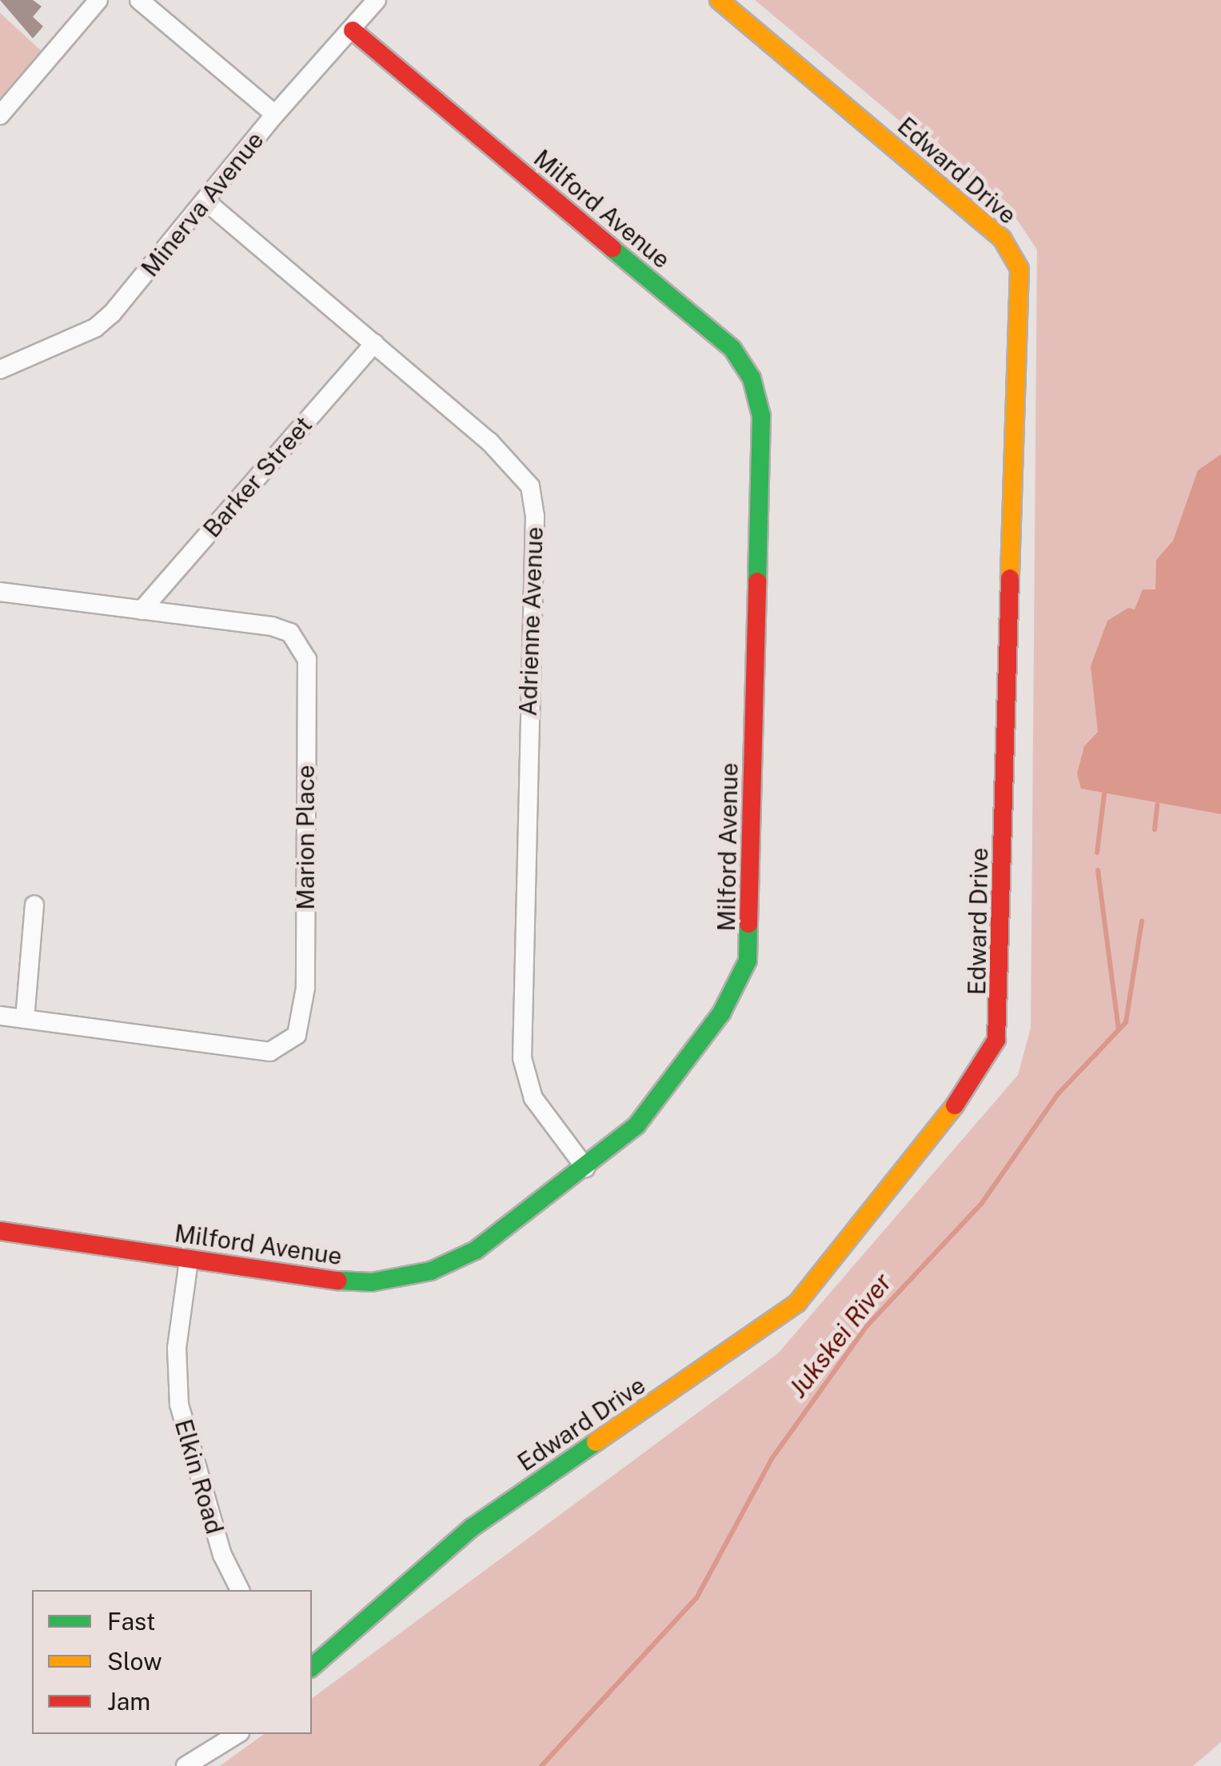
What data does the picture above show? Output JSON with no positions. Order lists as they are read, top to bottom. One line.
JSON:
{"streets":{"street":["Edward Drive","Minerva Avenue","Milford Avenue","Barker Street","Adrienne Avenue","Marion Place","Elkin Road"]},"crossings":[["Minerva Avenue","Milford Avenue"],["Minerva Avenue","Adrienne Avenue"],["Milford Avenue","Adrienne Avenue"],["Milford Avenue","Elkin Road"],["Barker Street","Adrienne Avenue"],["Barker Street","Marion Place"]],"water":["Jukskei River"],"legend":["Fast","Slow","Jam"]}
